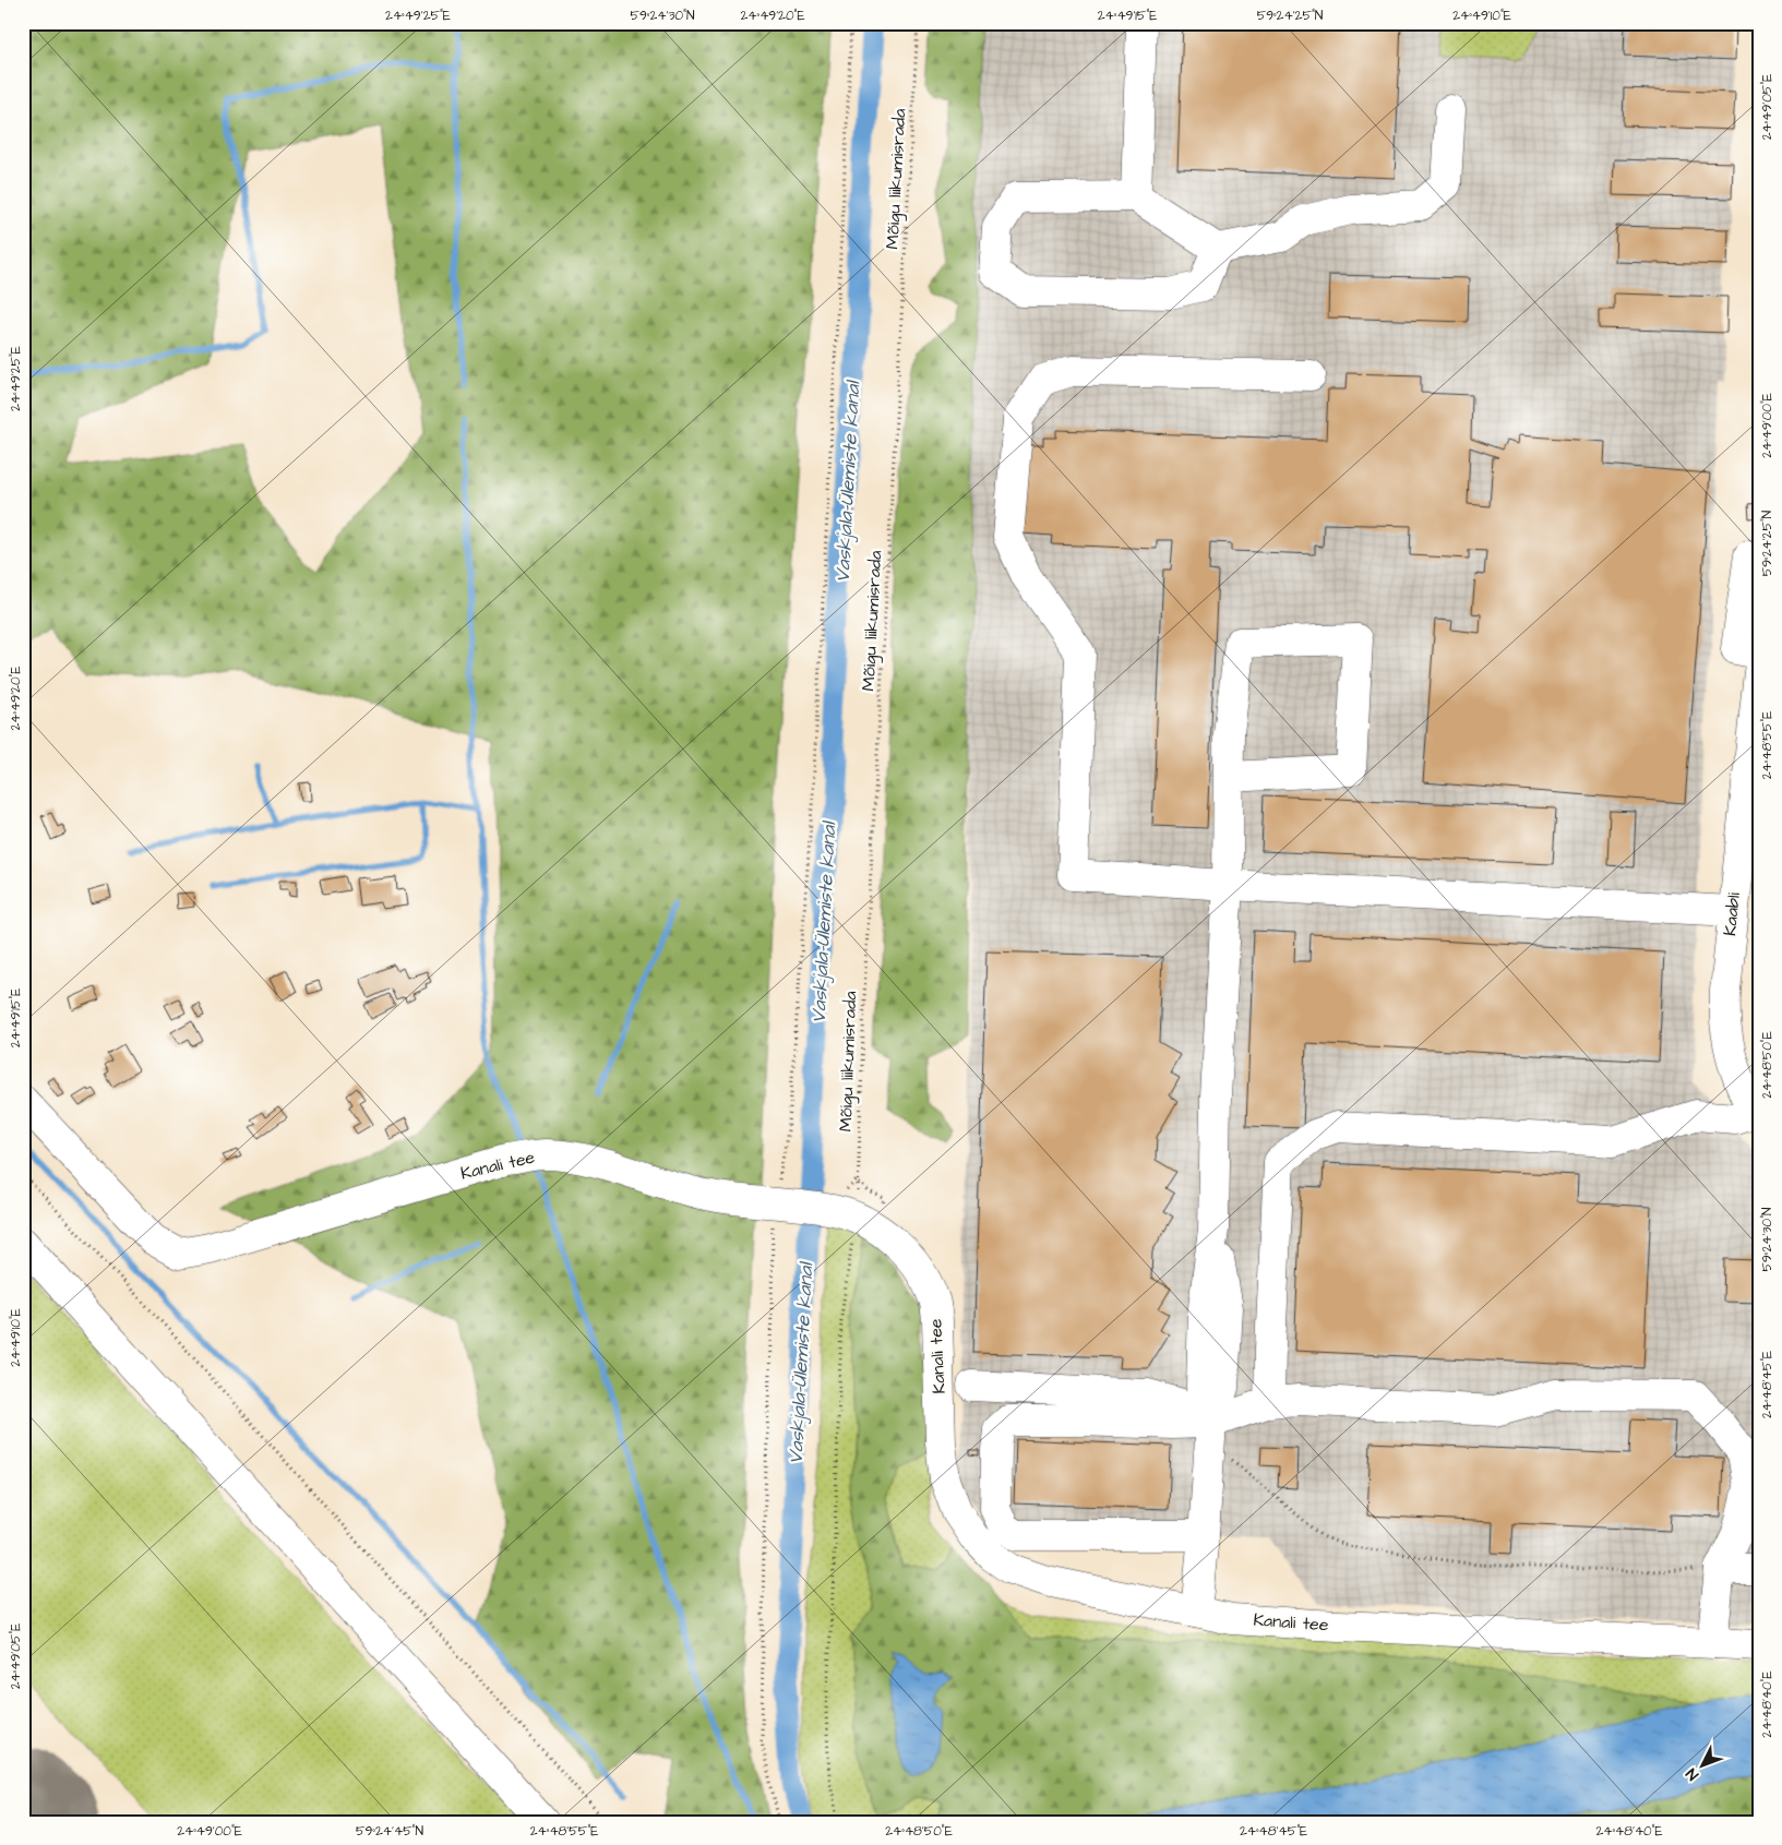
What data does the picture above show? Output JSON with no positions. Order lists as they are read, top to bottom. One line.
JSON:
{"streets":{"street":["Kaabli","Kanali tee"],"path":["Mõigu liikumisrada"]},"crossings":[["Mõigu liikumisrada","Kanali tee"]],"water":["Vaskjala-Ülemiste kanal"],"north":"bottom left","coordinates":["24°49'25\"E","59°24'30\"N","24°49'20\"E","24°49'15\"E","59°24'25\"N","24°49'10\"E","24°49'05\"E","24°49'00\"E","24°48'55\"E","24°48'50\"E","24°48'45\"E","24°48'40\"E","59°24'45\"N"]}
